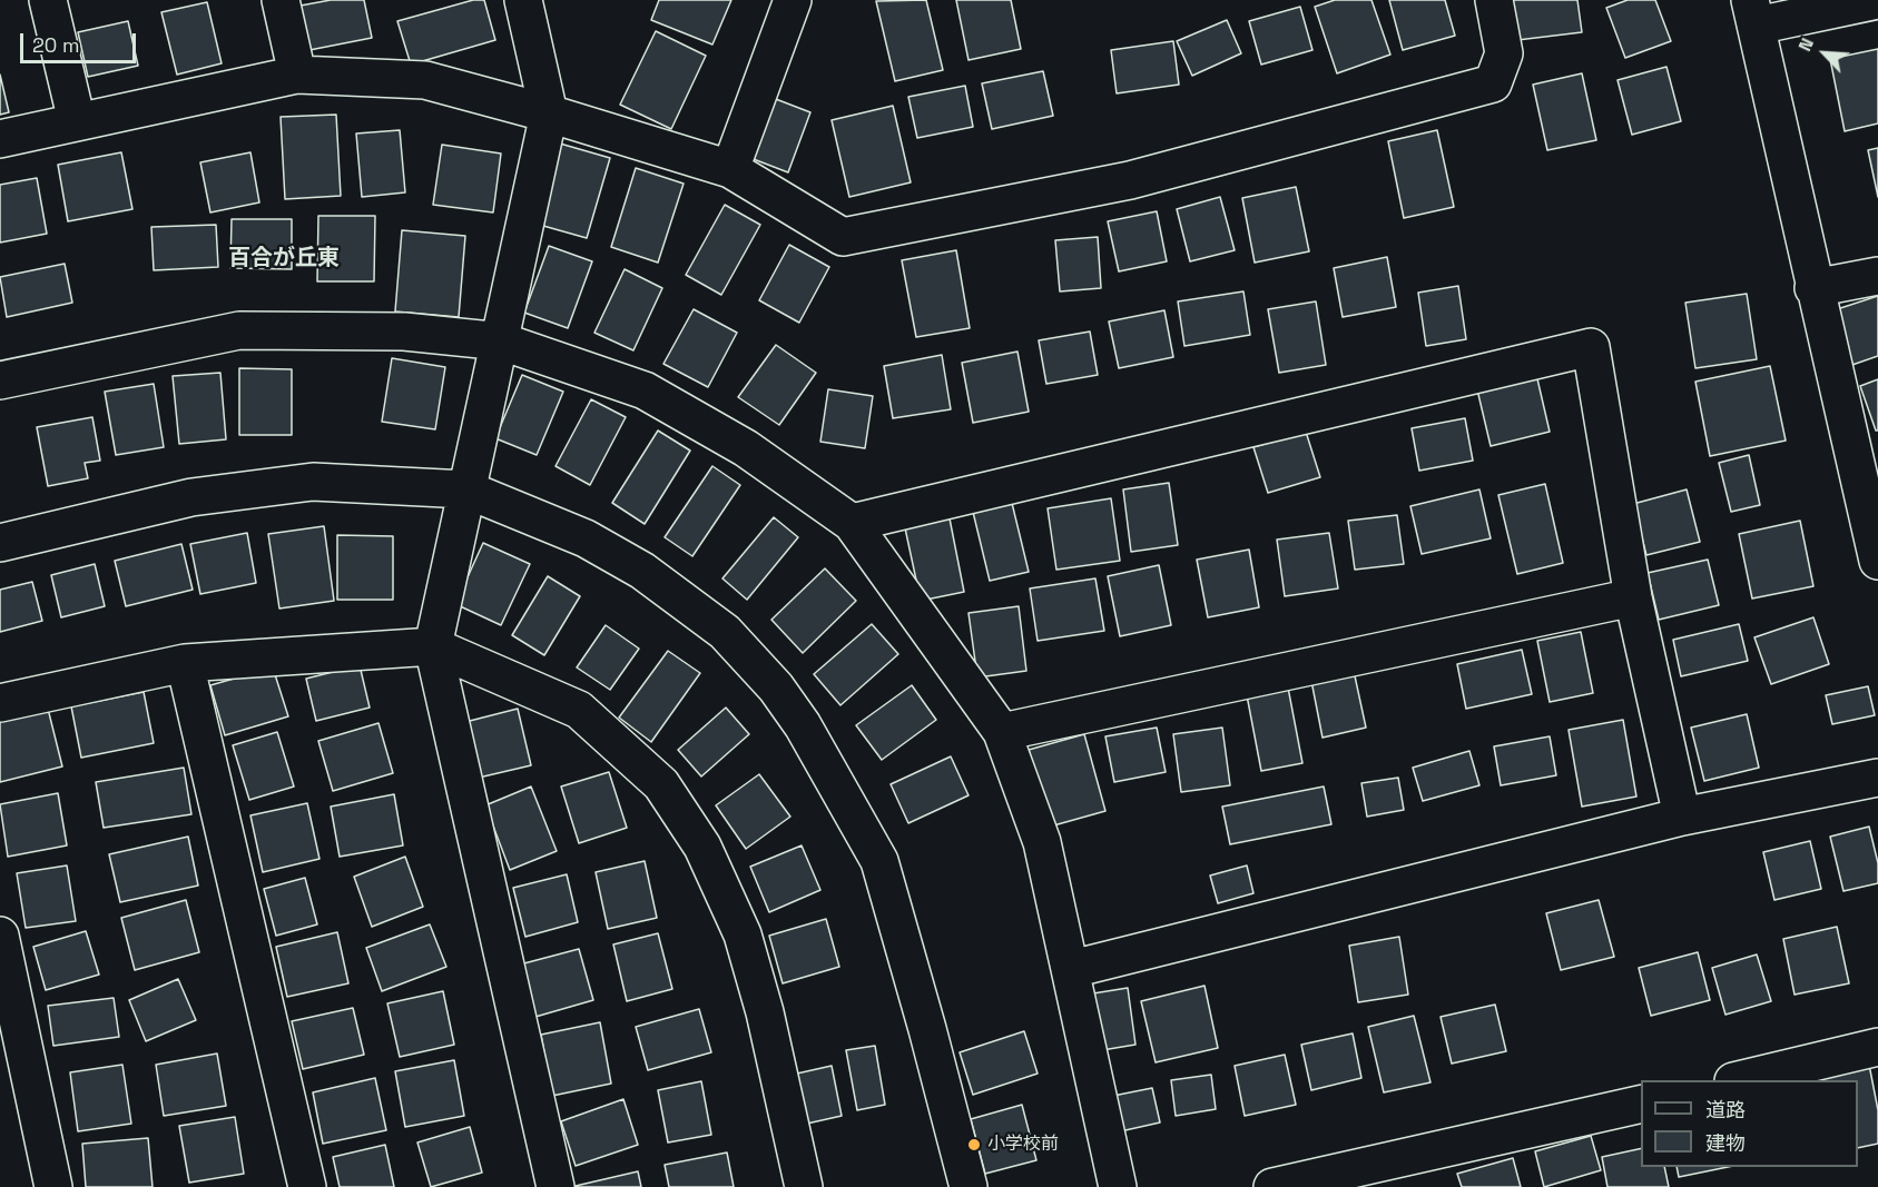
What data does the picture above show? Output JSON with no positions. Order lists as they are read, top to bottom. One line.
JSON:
{"districts":["百合が丘東"],"places":["小学校前"],"legend":["道路","建物"],"scale_bar":"20 m","north":"top left"}
